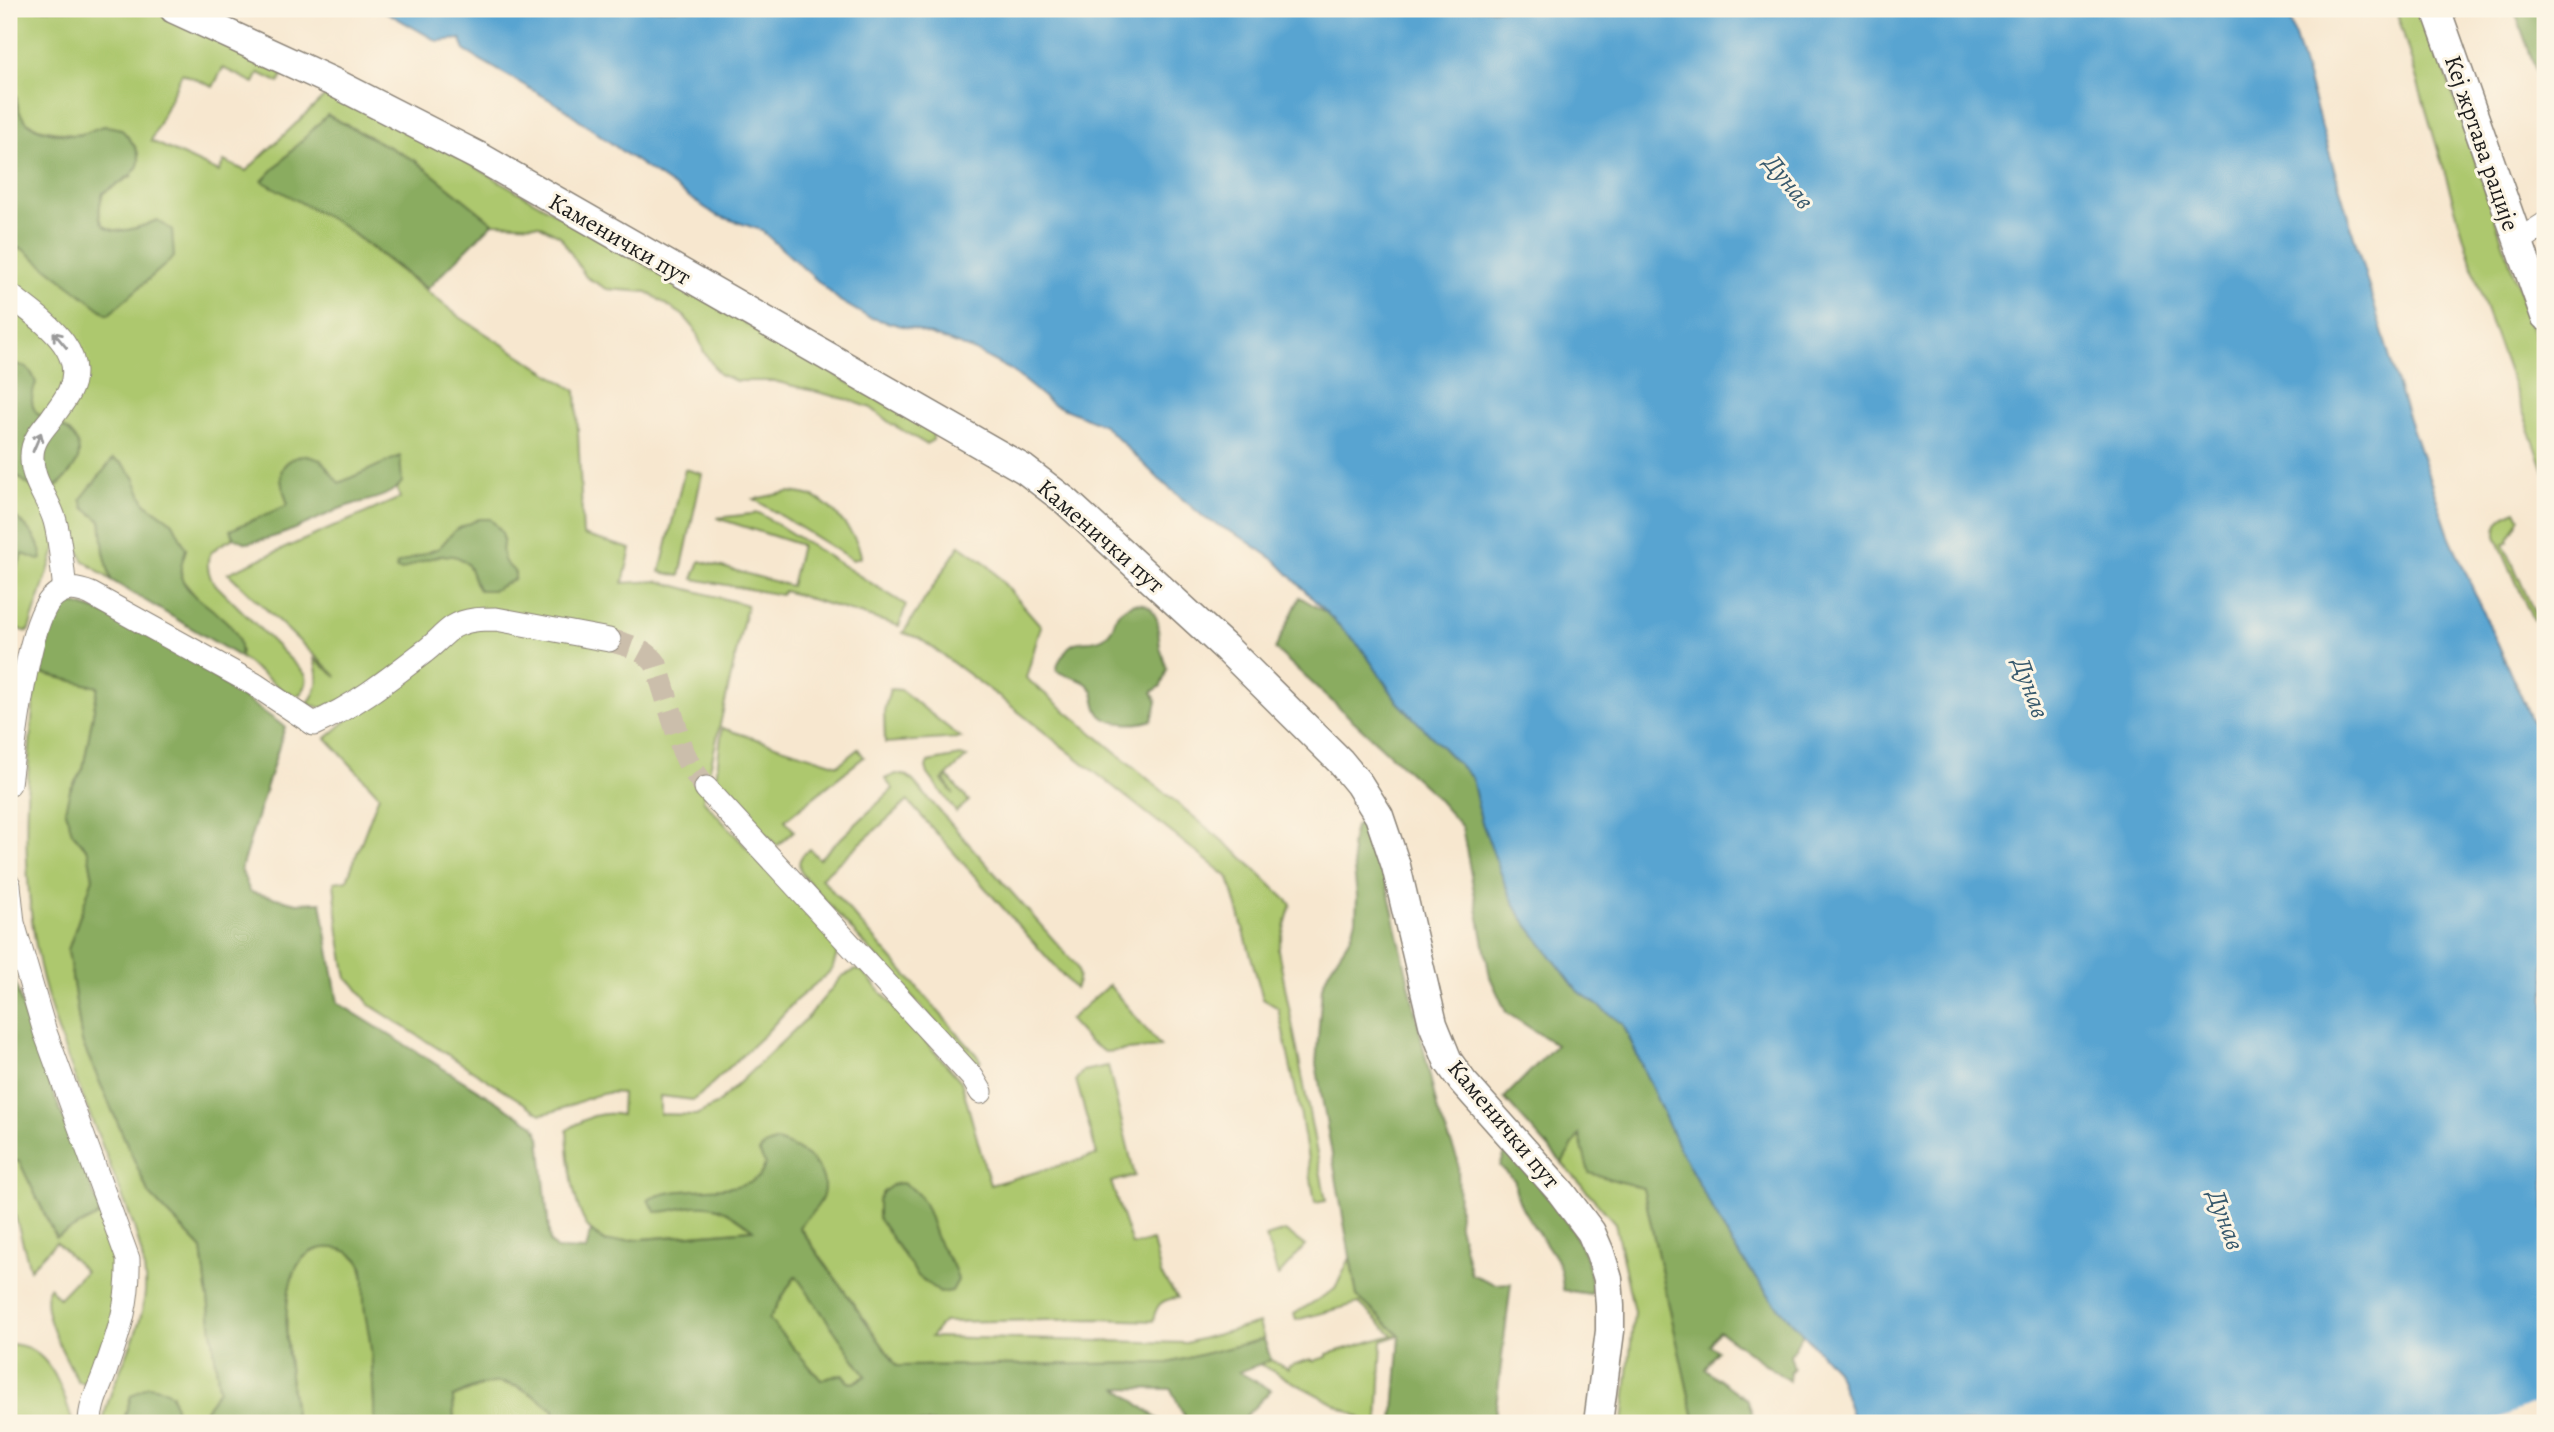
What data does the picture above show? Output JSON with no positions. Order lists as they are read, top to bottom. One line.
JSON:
{"streets":{"main road":["Кеј жртава рације","Каменички пут"]},"water":["Дунав"]}
